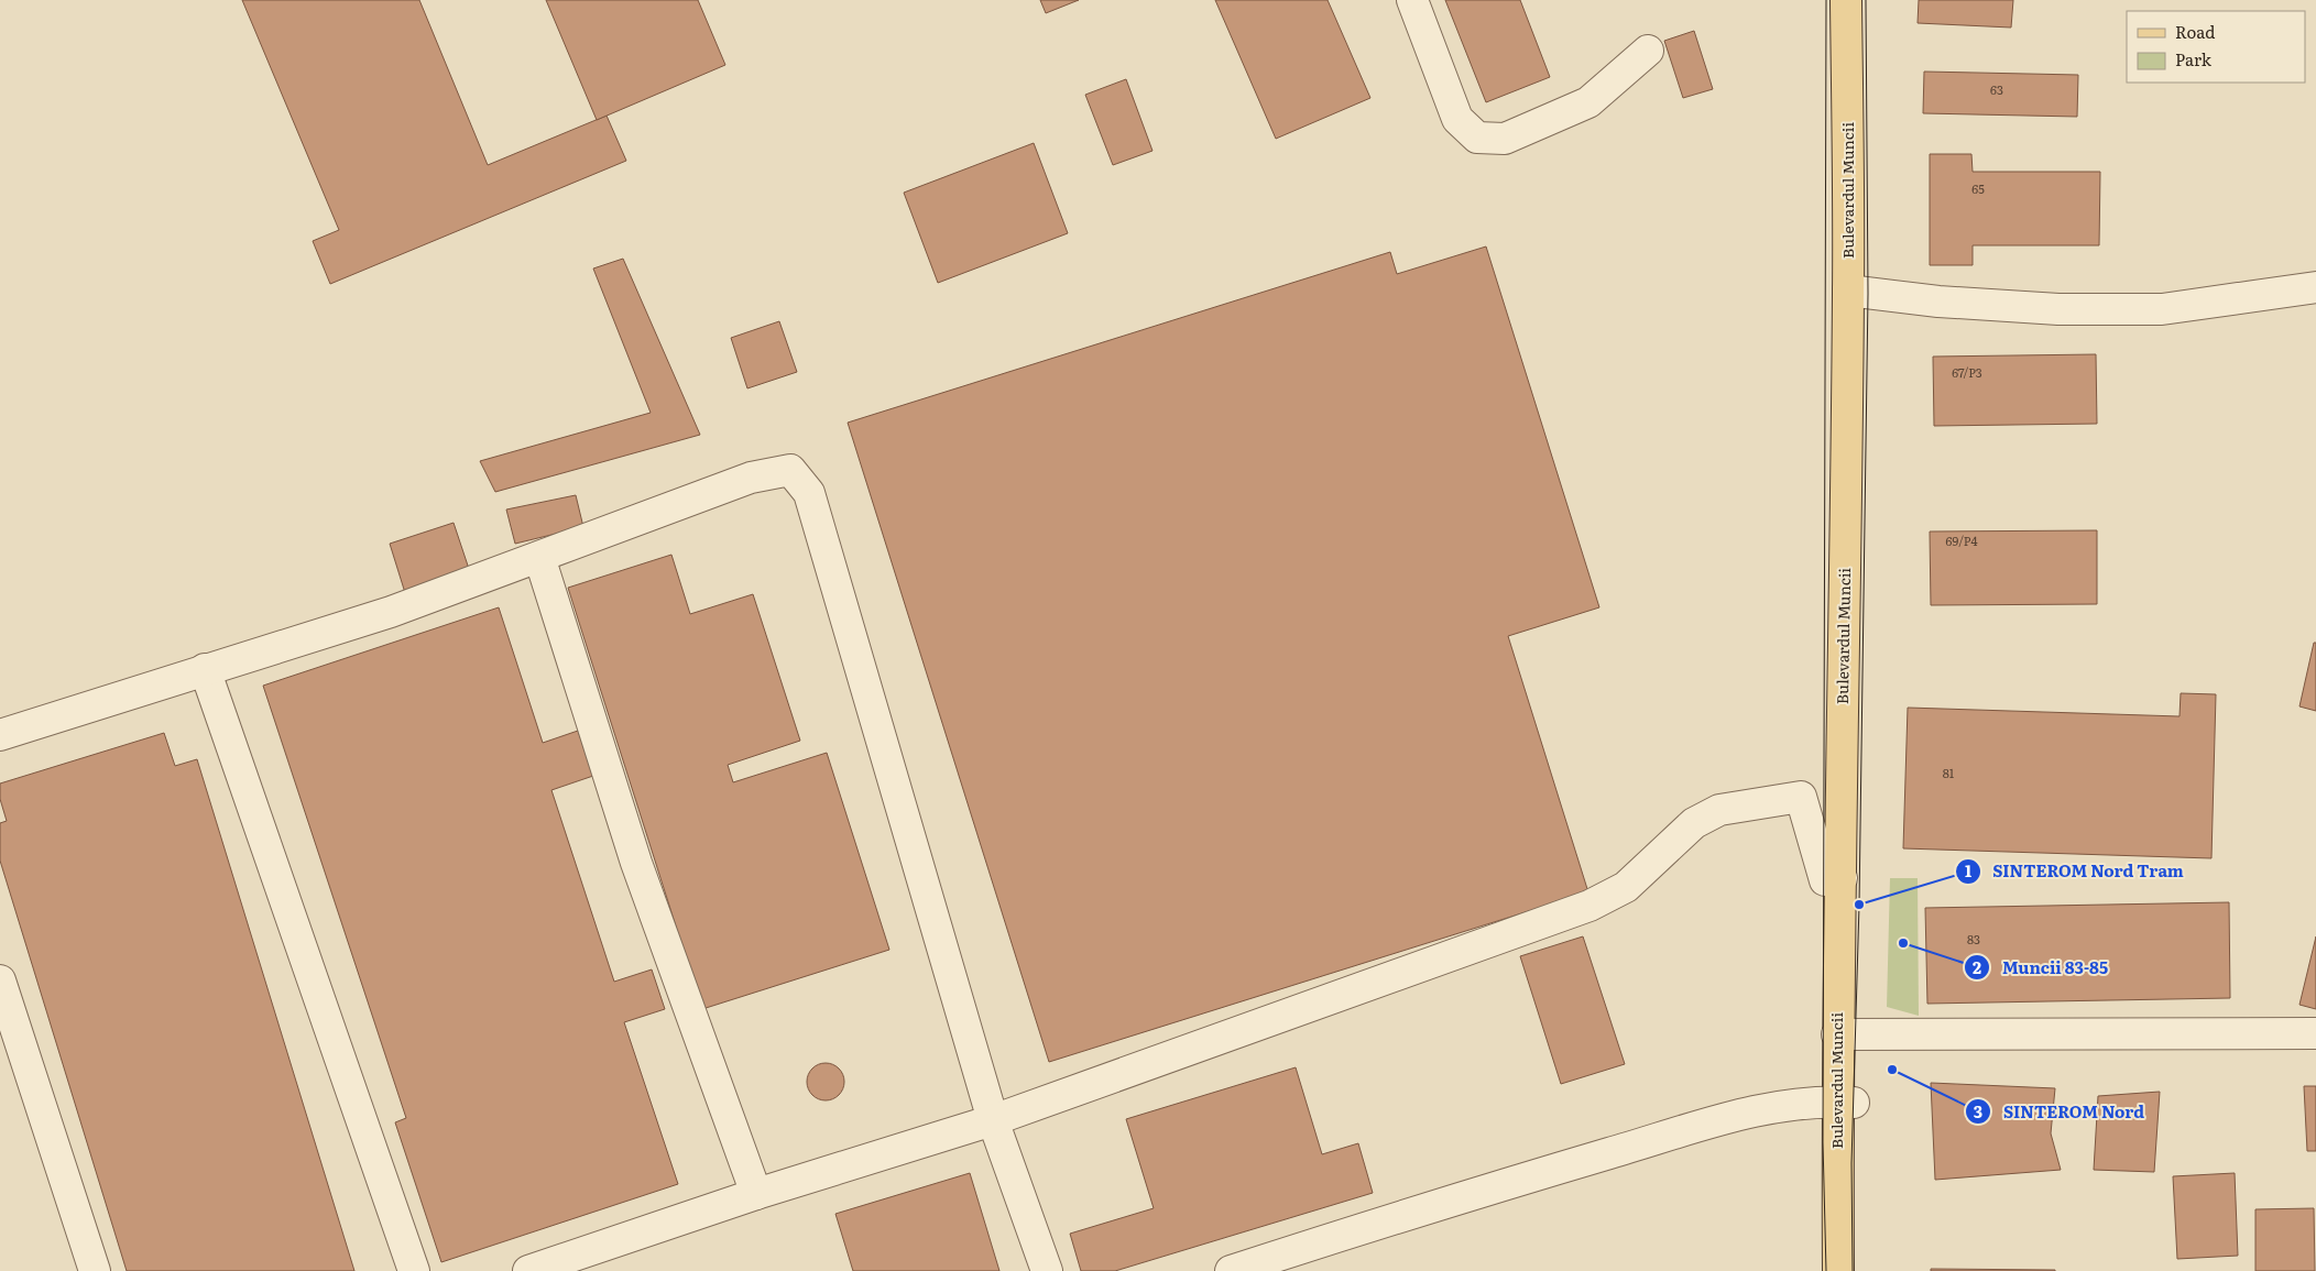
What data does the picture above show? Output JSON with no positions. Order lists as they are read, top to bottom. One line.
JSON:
{"streets":{"main road":["Bulevardul Muncii"]},"places":["SINTEROM Nord Tram","Muncii 83-85","SINTEROM Nord"],"house_numbers":["63","65","67/P3","69/P4","81","83"],"legend":["Road","Park"]}
